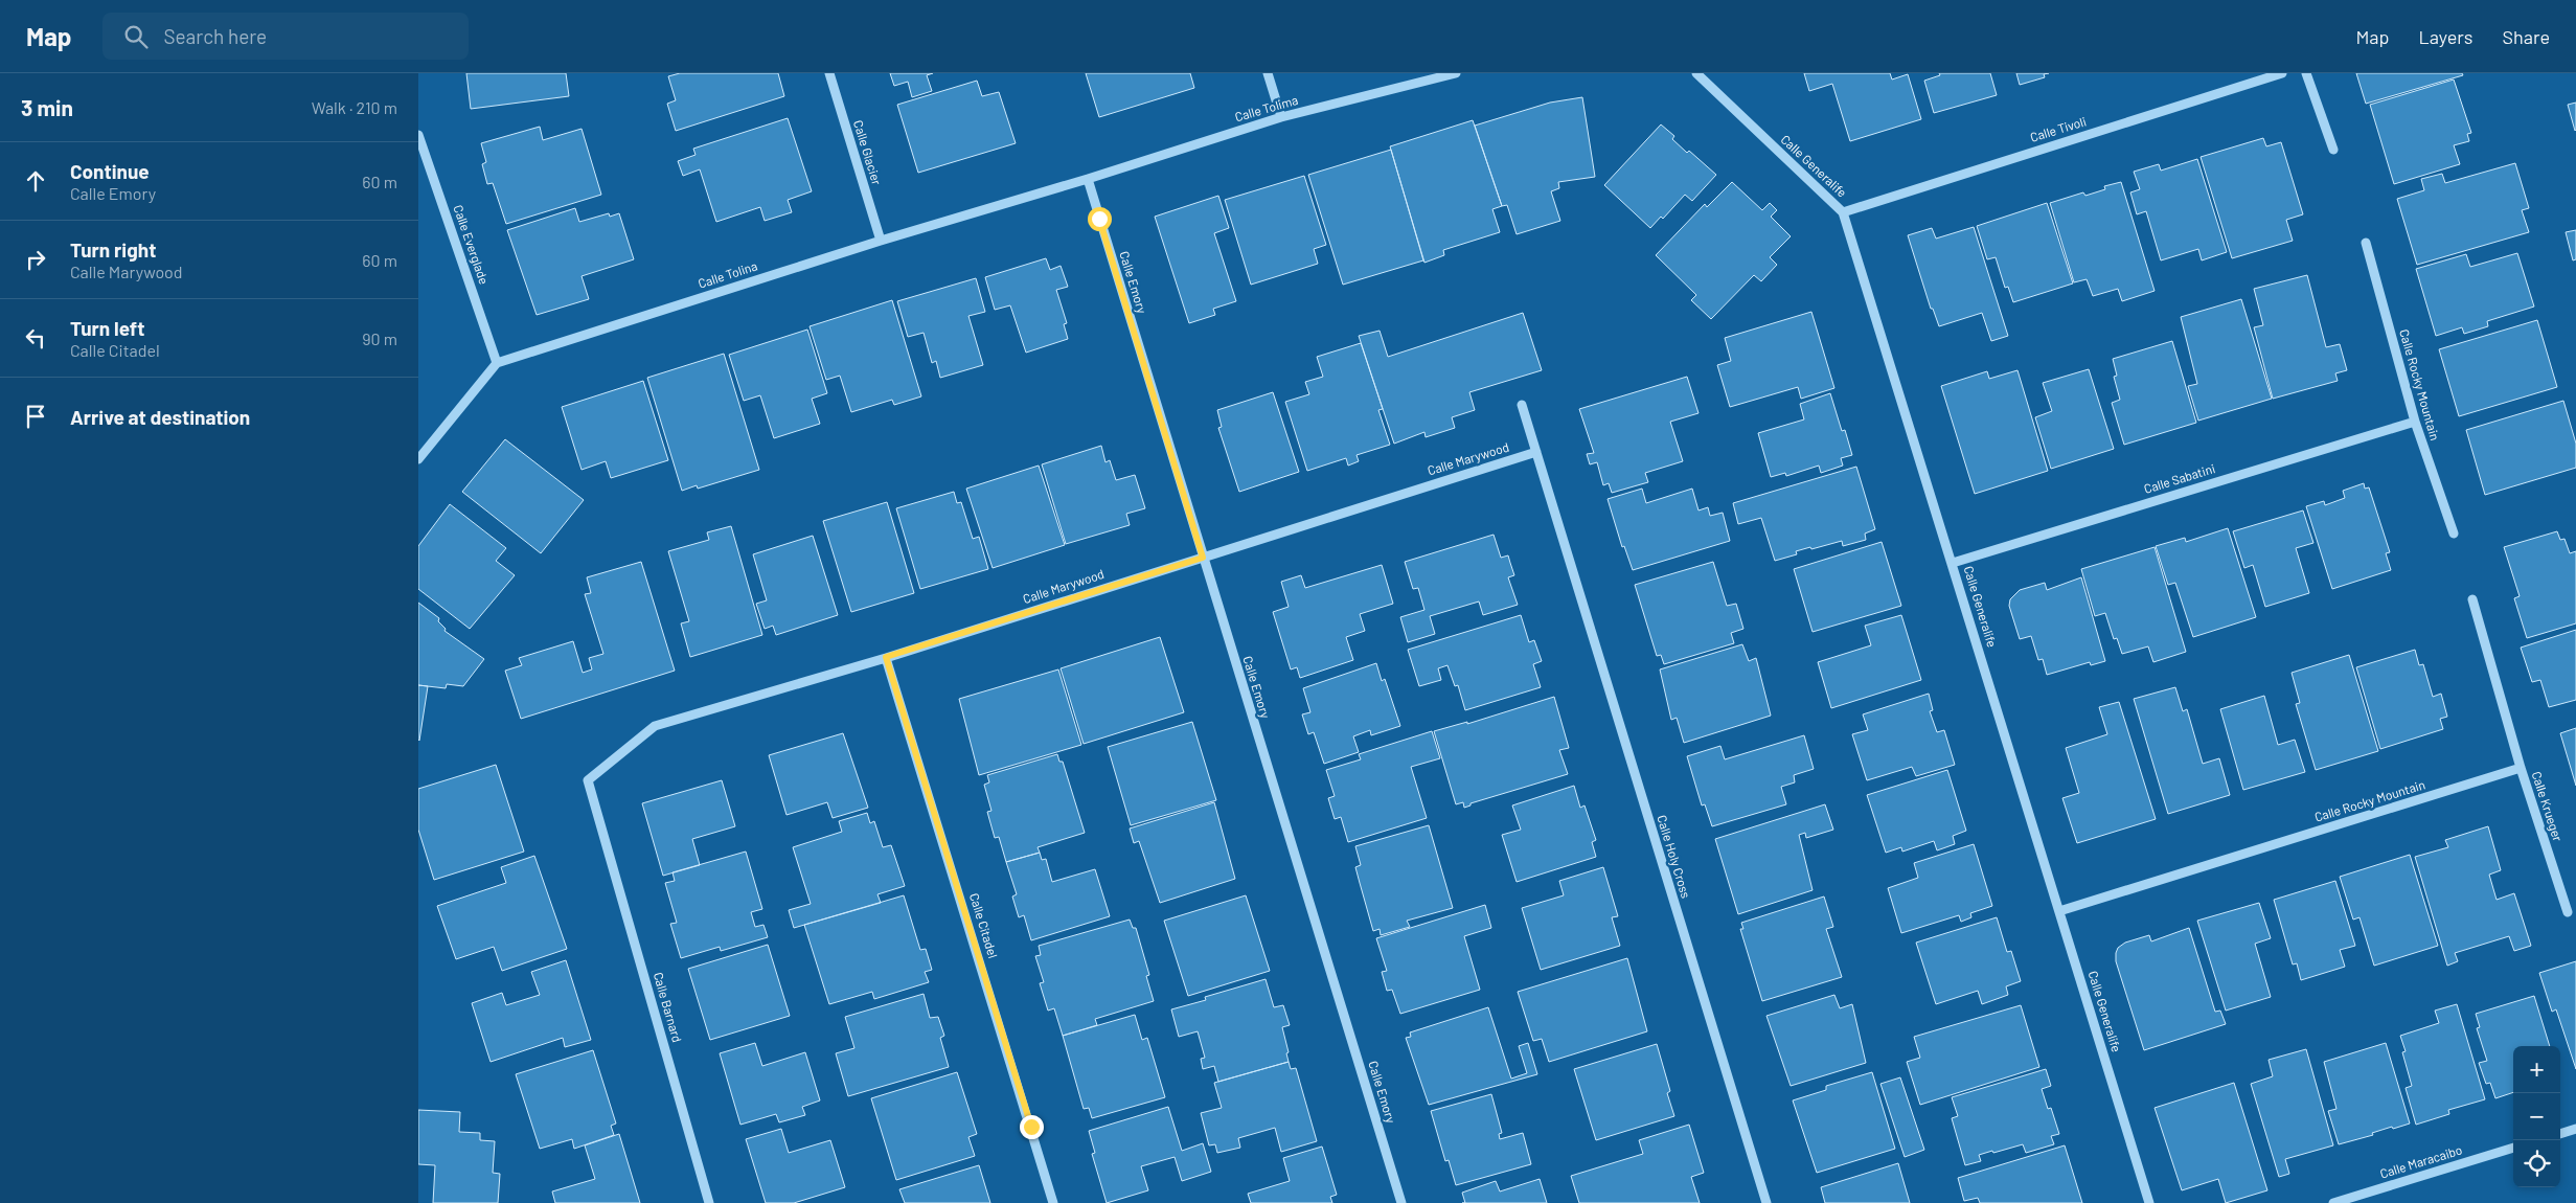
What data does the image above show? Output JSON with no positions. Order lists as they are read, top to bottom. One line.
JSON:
{"streets":{"street":["Calle Tolima","Calle Tivoli","Calle Glacier","Calle Generalife","Calle Everglade","Calle Tolina","Calle Emory","Calle Rocky Mountain","Calle Marywood","Calle Sabatini","Calle Krueger","Calle Holy Cross","Calle Citadel","Calle Barnard","Calle Maracaibo"]},"crossings":[["Calle Tolima","Calle Tolina"],["Calle Tolima","Calle Emory"],["Calle Tivoli","Calle Generalife"],["Calle Glacier","Calle Tolina"],["Calle Generalife","Calle Rocky Mountain"],["Calle Generalife","Calle Sabatini"],["Calle Everglade","Calle Tolina"],["Calle Tolina","Calle Emory"],["Calle Emory","Calle Marywood"],["Calle Rocky Mountain","Calle Sabatini"],["Calle Rocky Mountain","Calle Krueger"],["Calle Marywood","Calle Holy Cross"],["Calle Marywood","Calle Citadel"],["Calle Marywood","Calle Barnard"]],"page":{"header":"Map","search":"Search here","nav":["Map","Layers","Share"],"heading":["3 min","Walk · 210 m"],"list":[["Continue","Calle Emory","60 m"],["Turn right","Calle Marywood","60 m"],["Turn left","Calle Citadel","90 m"],"Arrive at destination"],"map_buttons":["+","−"]}}
